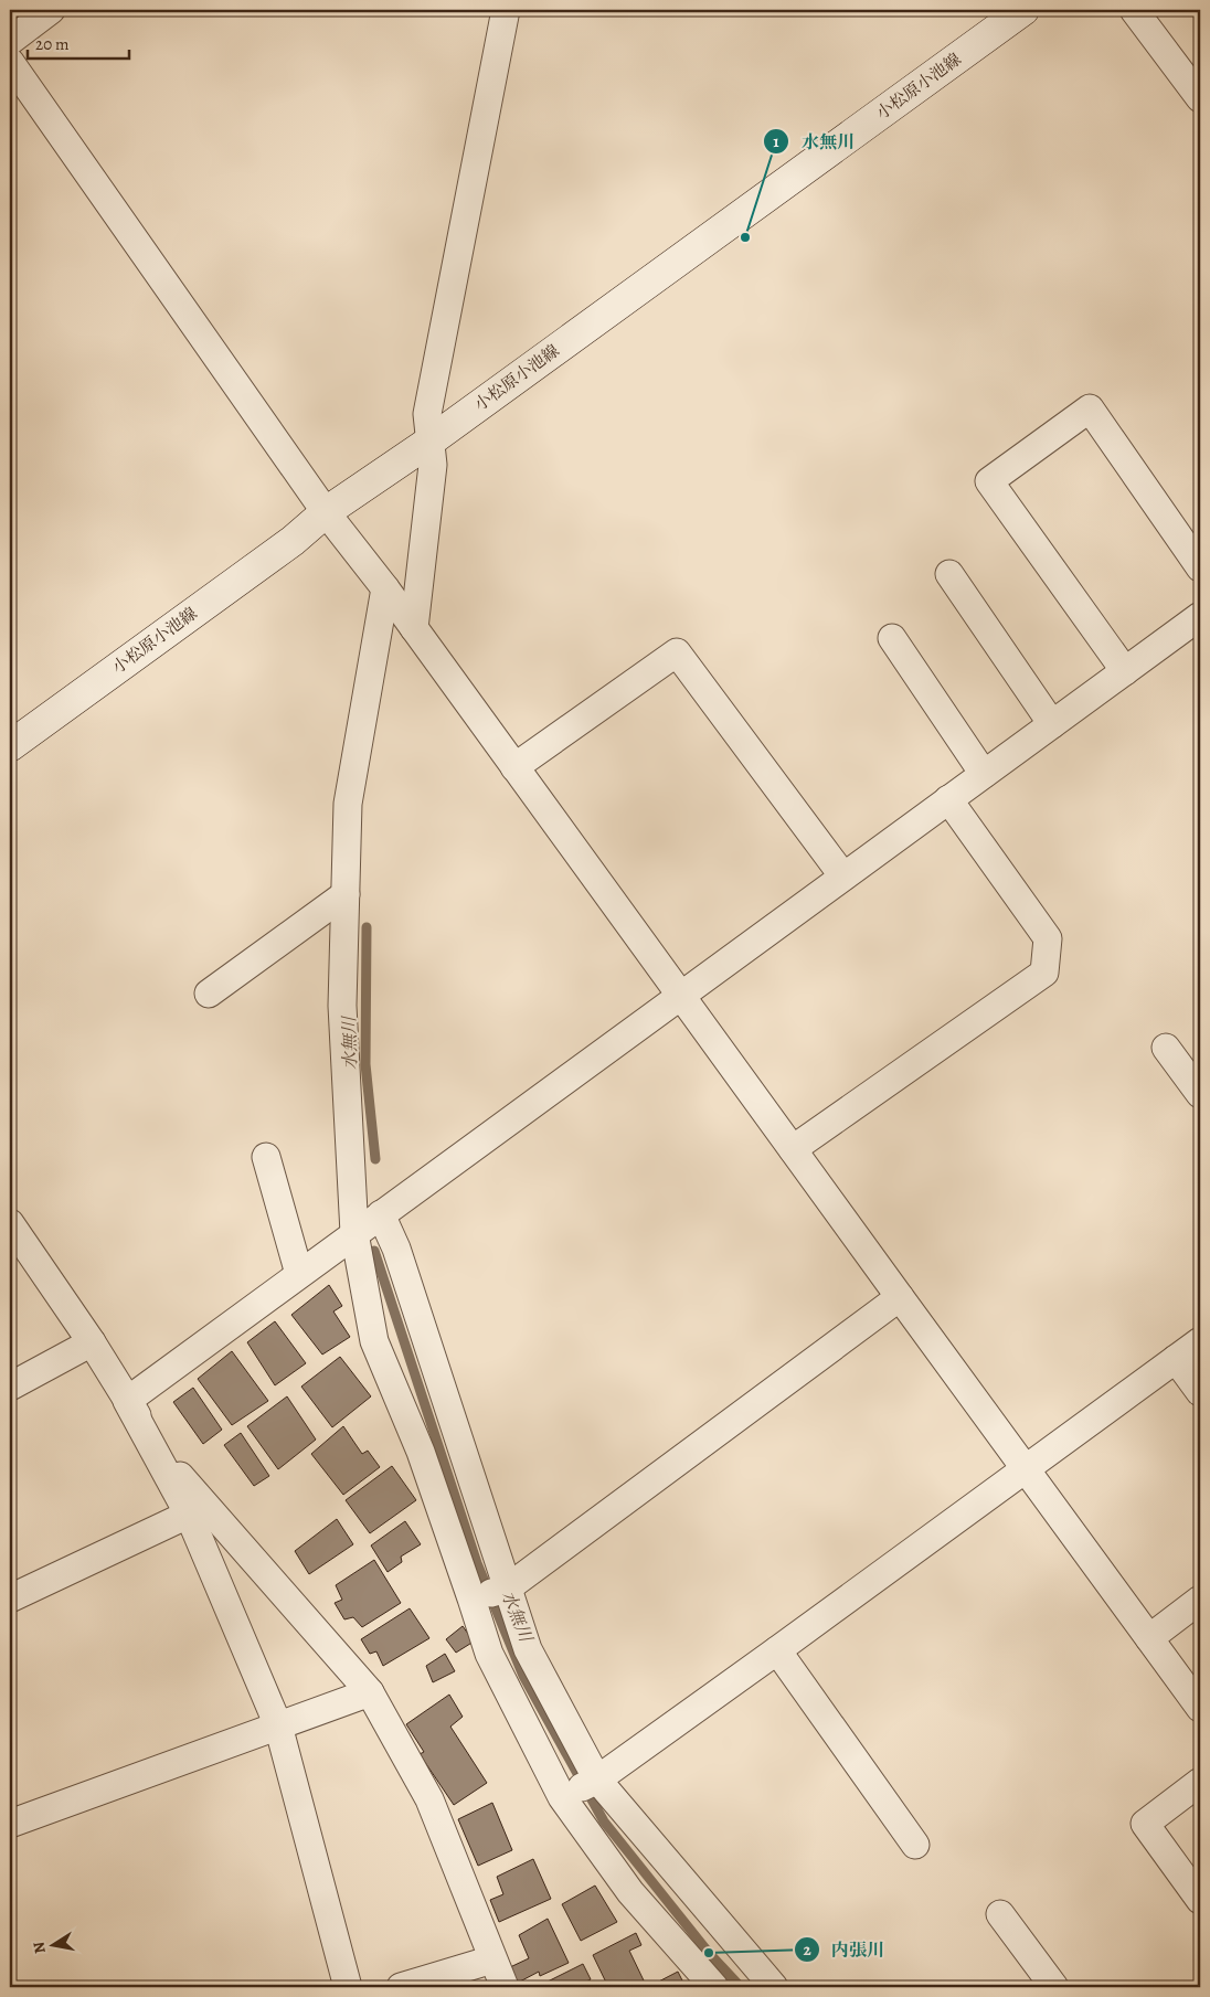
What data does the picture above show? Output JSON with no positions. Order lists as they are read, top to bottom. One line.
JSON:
{"streets":{"main road":["小松原小池線"]},"water":["水無川"],"places":["水無川","内張川"],"scale_bar":"20 m","north":"left"}
